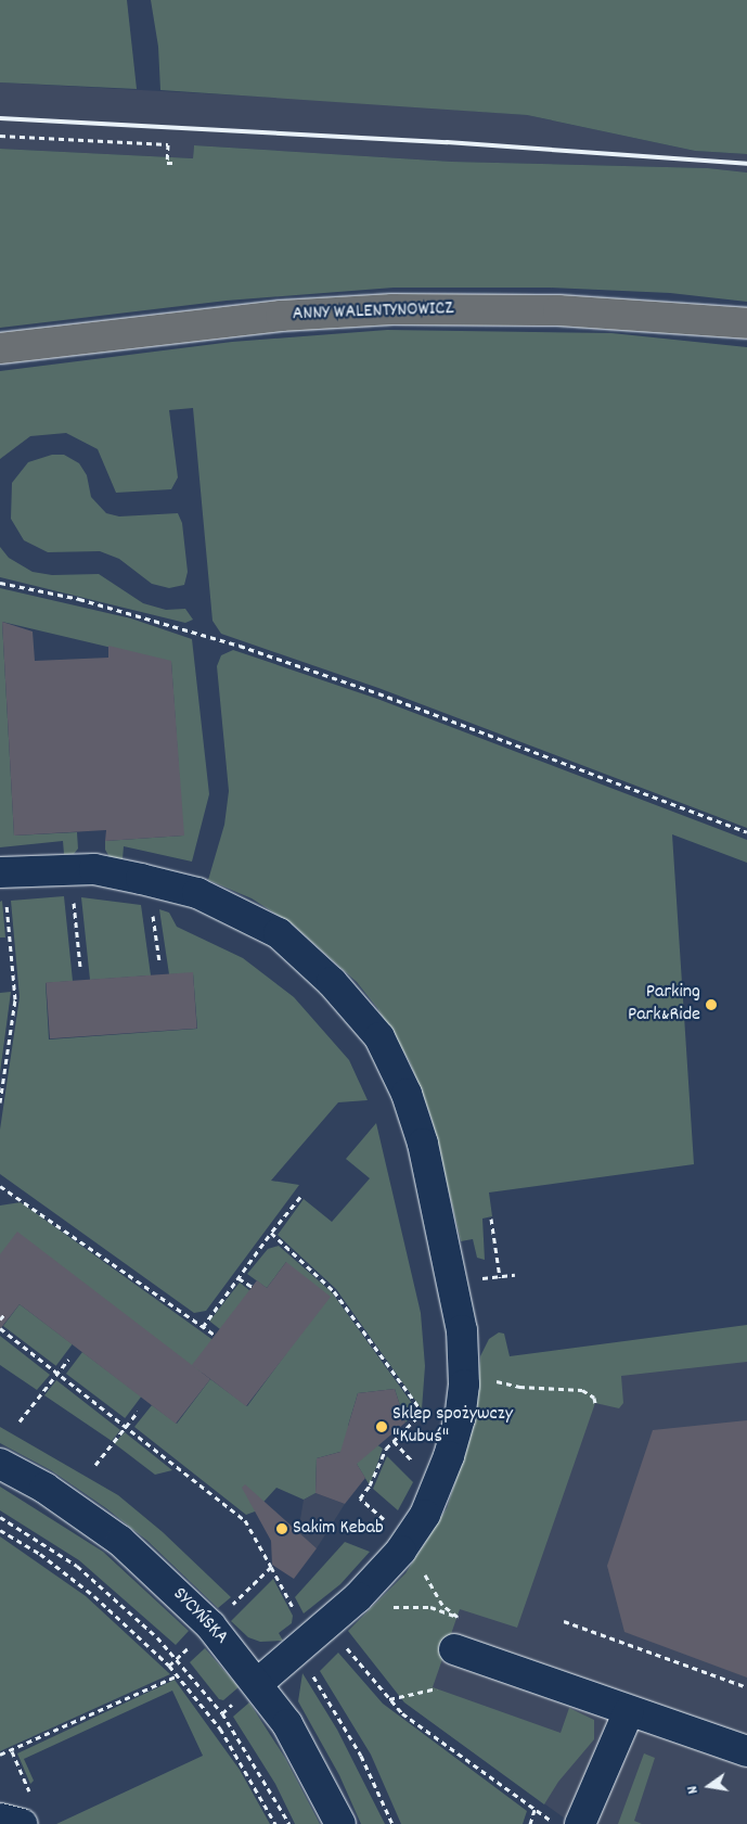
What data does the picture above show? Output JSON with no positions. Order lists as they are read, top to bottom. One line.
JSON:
{"streets":{"main road":["ANNY WALENTYNOWICZ"],"street":["SYCYŃSKA"]},"places":["Parking Park&Ride","Sklep spożywczy \"Kubuś\"","Sakim Kebab"],"north":"left"}
